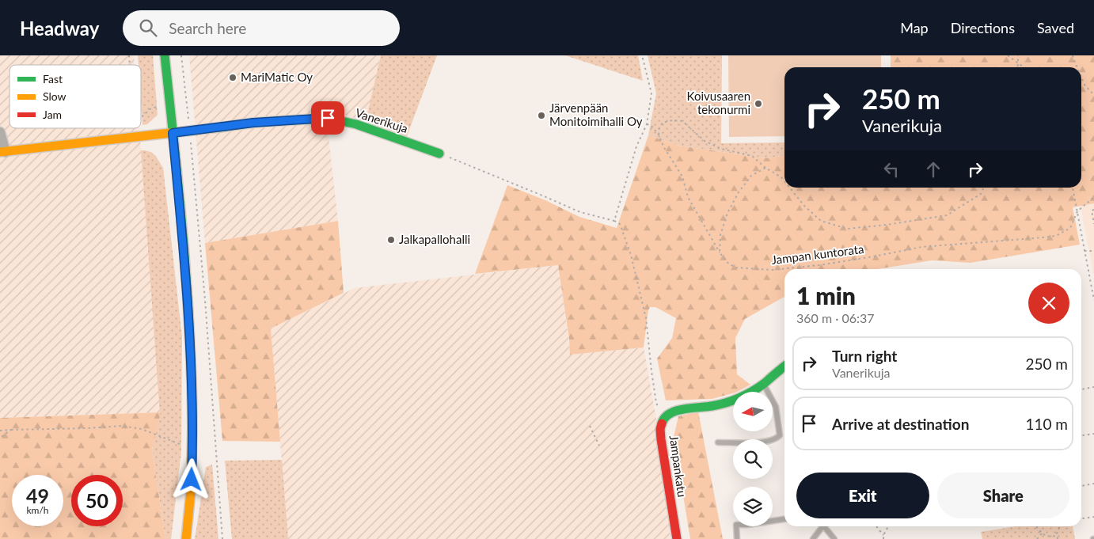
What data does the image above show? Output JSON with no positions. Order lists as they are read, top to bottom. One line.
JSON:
{"streets":{"street":["Vanerikuja","Jampankatu"],"path":["Jampan kuntorata"]},"places":["MariMatic Oy","Koivusaaren tekonurmi","Järvenpään Monitoimihalli Oy","Jalkapallohalli"],"legend":["Fast","Slow","Jam"],"north":"left","page":{"header":"Headway","search":"Search here","nav":["Map","Directions","Saved"],"turn":["250 m","Vanerikuja"],"heading":["1 min","360 m · 06:37"],"list":[{"name":"Turn right","note":"Vanerikuja","value":"250 m"},{"name":"Arrive at destination","value":"110 m"}],"buttons":["Exit","Share"],"speed":"49 km/h","limit":"50"}}
